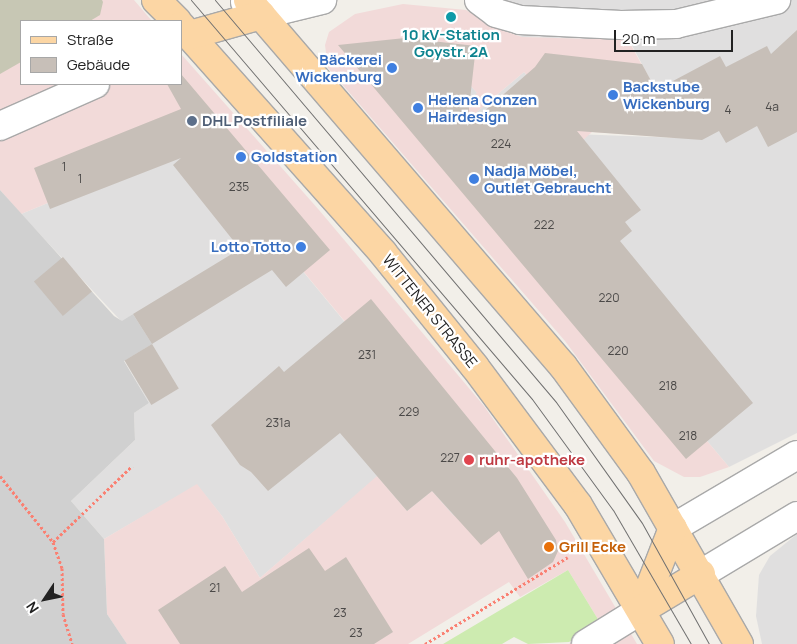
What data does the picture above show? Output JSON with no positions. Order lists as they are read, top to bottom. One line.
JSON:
{"streets":{"main road":["WITTENER STRASSE"]},"places":["10 kV-Station Goystr. 2A","Bäckerei Wickenburg","Backstube Wickenburg","Helena Conzen Hairdesign","DHL Postfiliale","Goldstation","Nadja Möbel, Outlet Gebraucht","Lotto Totto","ruhr-apotheke","Grill Ecke"],"house_numbers":["4a","4","224","1","1","235","222","220","220","231","218","229","231a","218","227","21","23","23"],"legend":["Straße","Gebäude"],"scale_bar":"20 m","north":"bottom left"}
